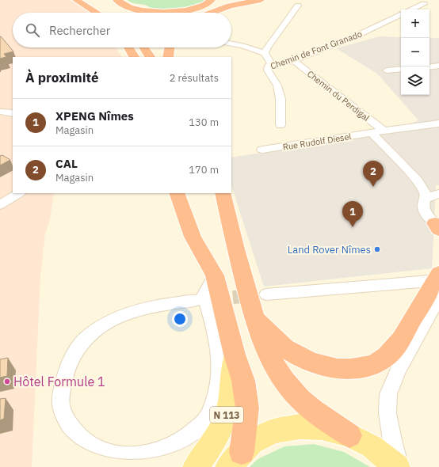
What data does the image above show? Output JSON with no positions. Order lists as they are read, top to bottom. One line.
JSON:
{"streets":{"main road":["N 113"],"street":["Chemin de Font Granado","Chemin du Perdigal","Rue Rudolf Diesel"]},"crossings":[["Chemin de Font Granado","Chemin du Perdigal"],["Chemin du Perdigal","Rue Rudolf Diesel"]],"places":["Land Rover Nîmes","Hôtel Formule 1"],"page":{"map_buttons":["+","−"],"search":"Rechercher","heading":["À proximité","2 résultats"],"list":[{"mark":"1","name":"XPENG Nîmes","note":"Magasin","value":"130 m"},{"mark":"2","name":"CAL","note":"Magasin","value":"170 m"}],"pins":["2","1"]}}
